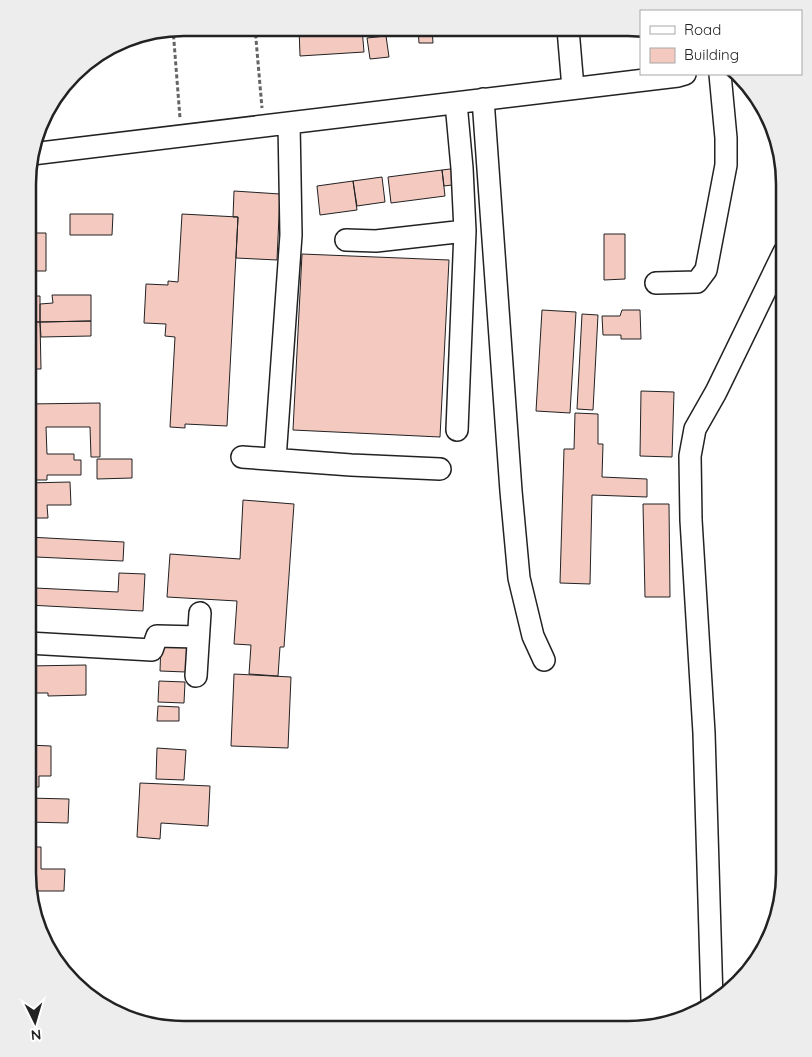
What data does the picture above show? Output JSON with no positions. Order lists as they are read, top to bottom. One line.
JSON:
{"legend":["Road","Building"],"north":"bottom"}
